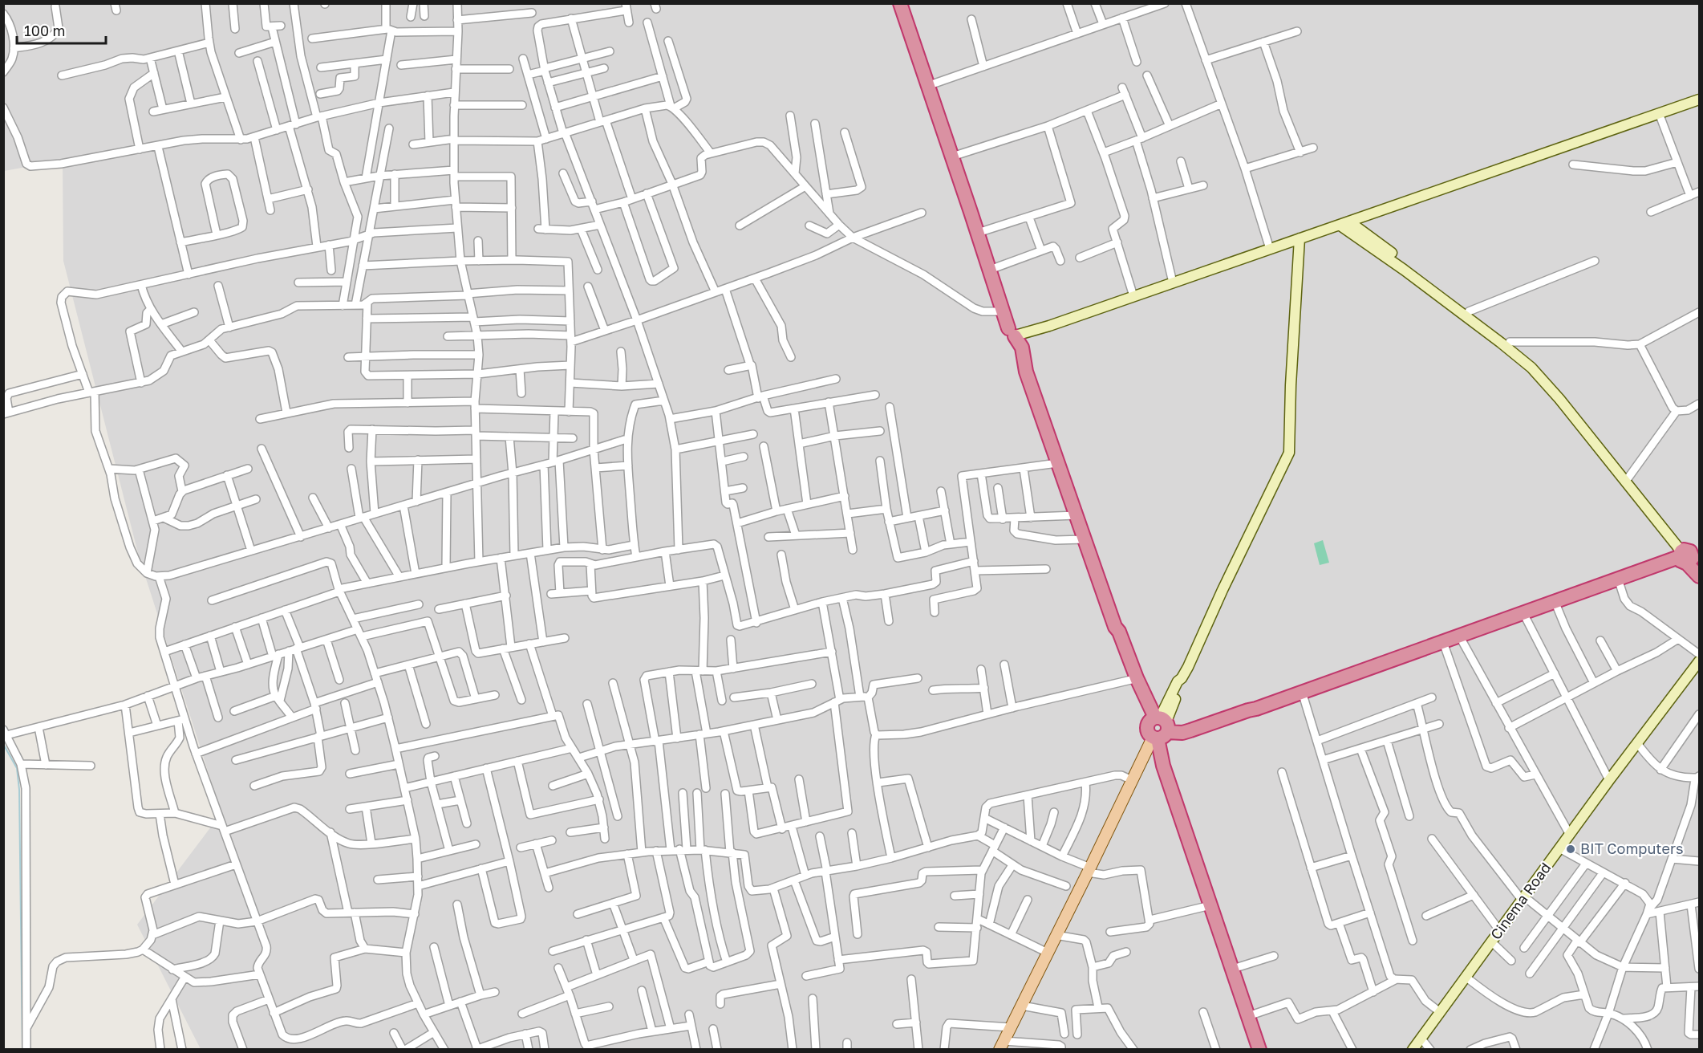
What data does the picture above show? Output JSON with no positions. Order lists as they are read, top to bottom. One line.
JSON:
{"streets":{"street":["Cinema Road"]},"places":["BIT Computers"],"scale_bar":"100 m"}
